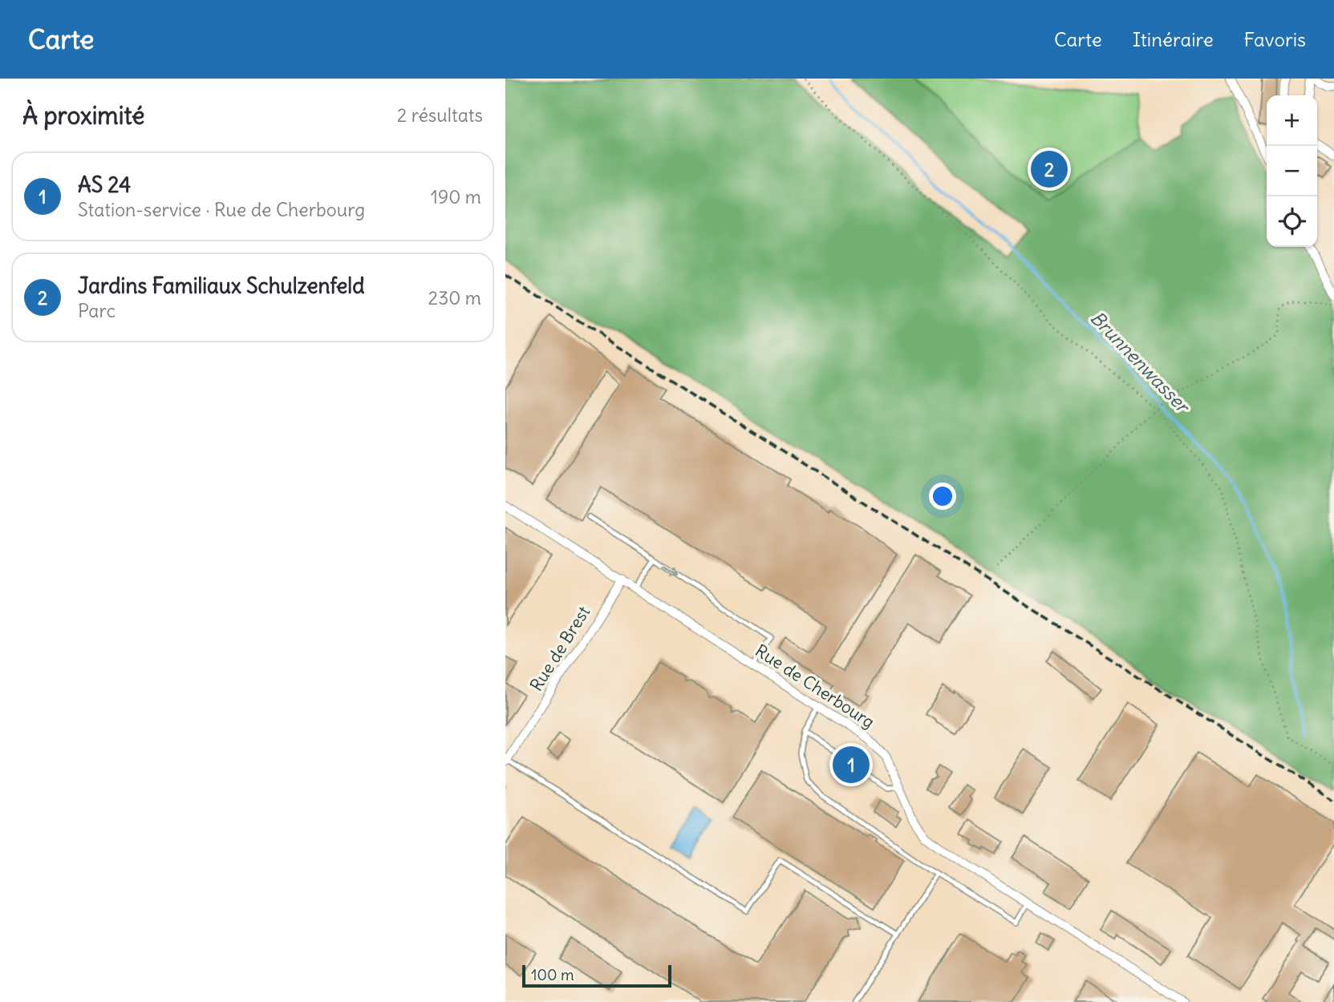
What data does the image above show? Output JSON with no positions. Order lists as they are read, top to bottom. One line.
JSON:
{"streets":{"street":["Rue de Brest","Rue de Cherbourg"]},"crossings":[["Rue de Brest","Rue de Cherbourg"]],"water":["Brunnenwasser"],"scale_bar":"100 m","page":{"header":"Carte","nav":["Carte","Itinéraire","Favoris"],"heading":["À proximité","2 résultats"],"map_buttons":["+","−"],"pins":["2","1"],"list":[{"mark":"1","name":"AS 24","note":"Station-service · Rue de Cherbourg","value":"190 m"},{"mark":"2","name":"Jardins Familiaux Schulzenfeld","note":"Parc","value":"230 m"}],"scale":"100 m"}}
